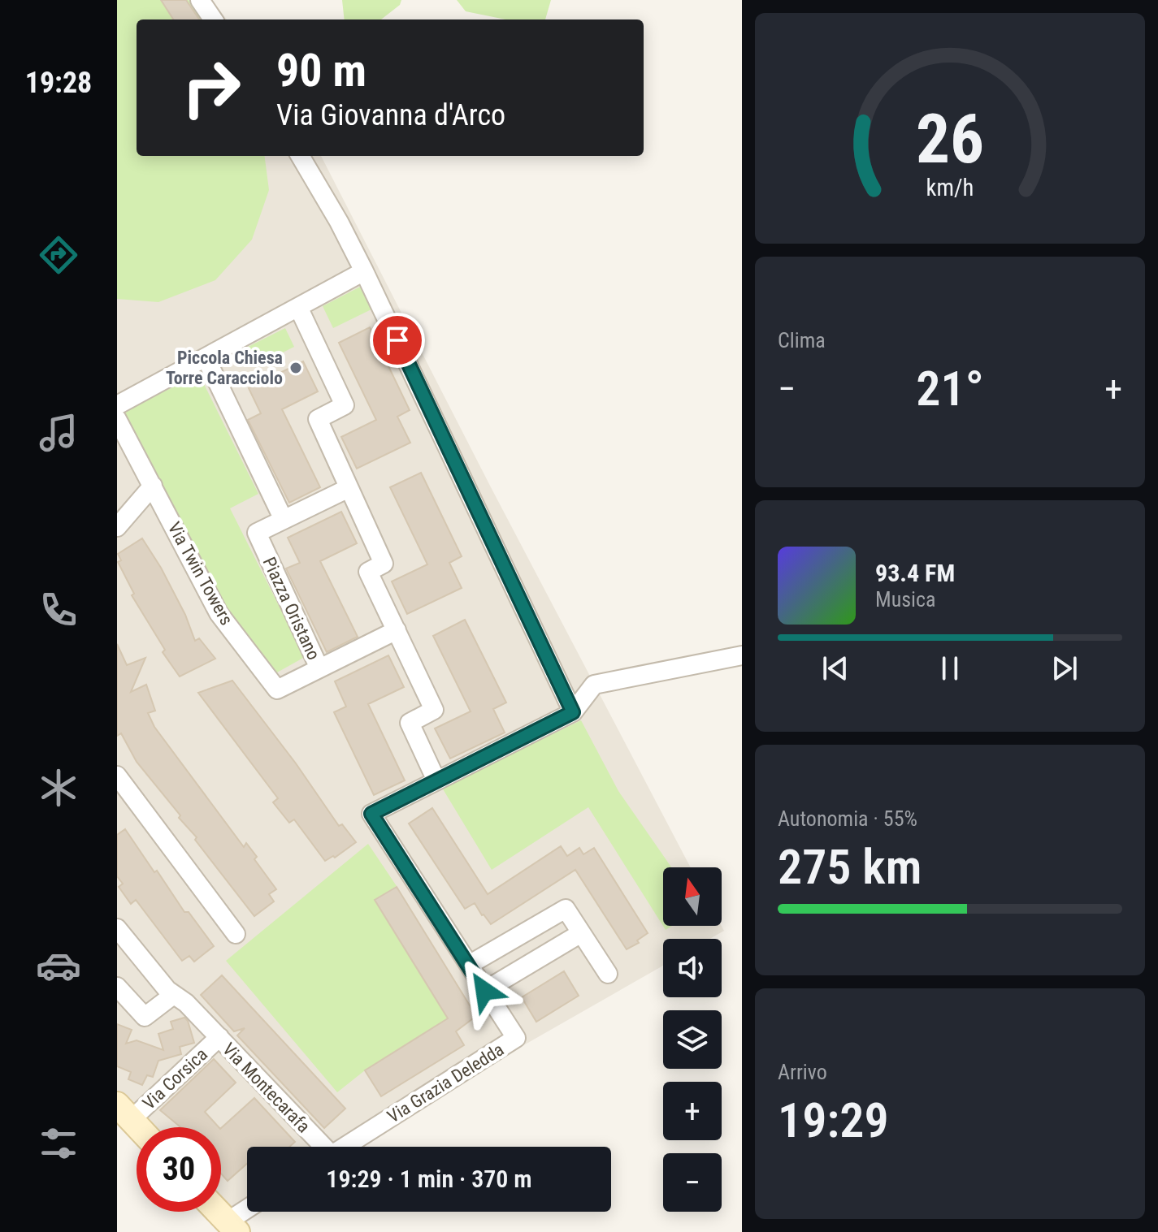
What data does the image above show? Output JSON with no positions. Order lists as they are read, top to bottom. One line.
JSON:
{"streets":{"street":["Via Twin Towers","Piazza Oristano","Via Corsica","Via Grazia Deledda","Via Montecarafa"]},"crossings":[["Via Twin Towers","Piazza Oristano"],["Via Corsica","Via Montecarafa"]],"places":["Piccola Chiesa Torre Caracciolo"],"north":"top","page":{"tabs":"19:28","turn":["90 m","Via Giovanna d'Arco"],"tile":["Clima",["Autonomia · 55%","275 km"],["Arrivo","19:29"]],"heat":["−","21°","+"],"song":["93.4 FM","Musica"],"map_buttons":["+","−"],"limit":"30","trip":"19:29 · 1 min · 370 m","gauge":["26","km/h"]}}
